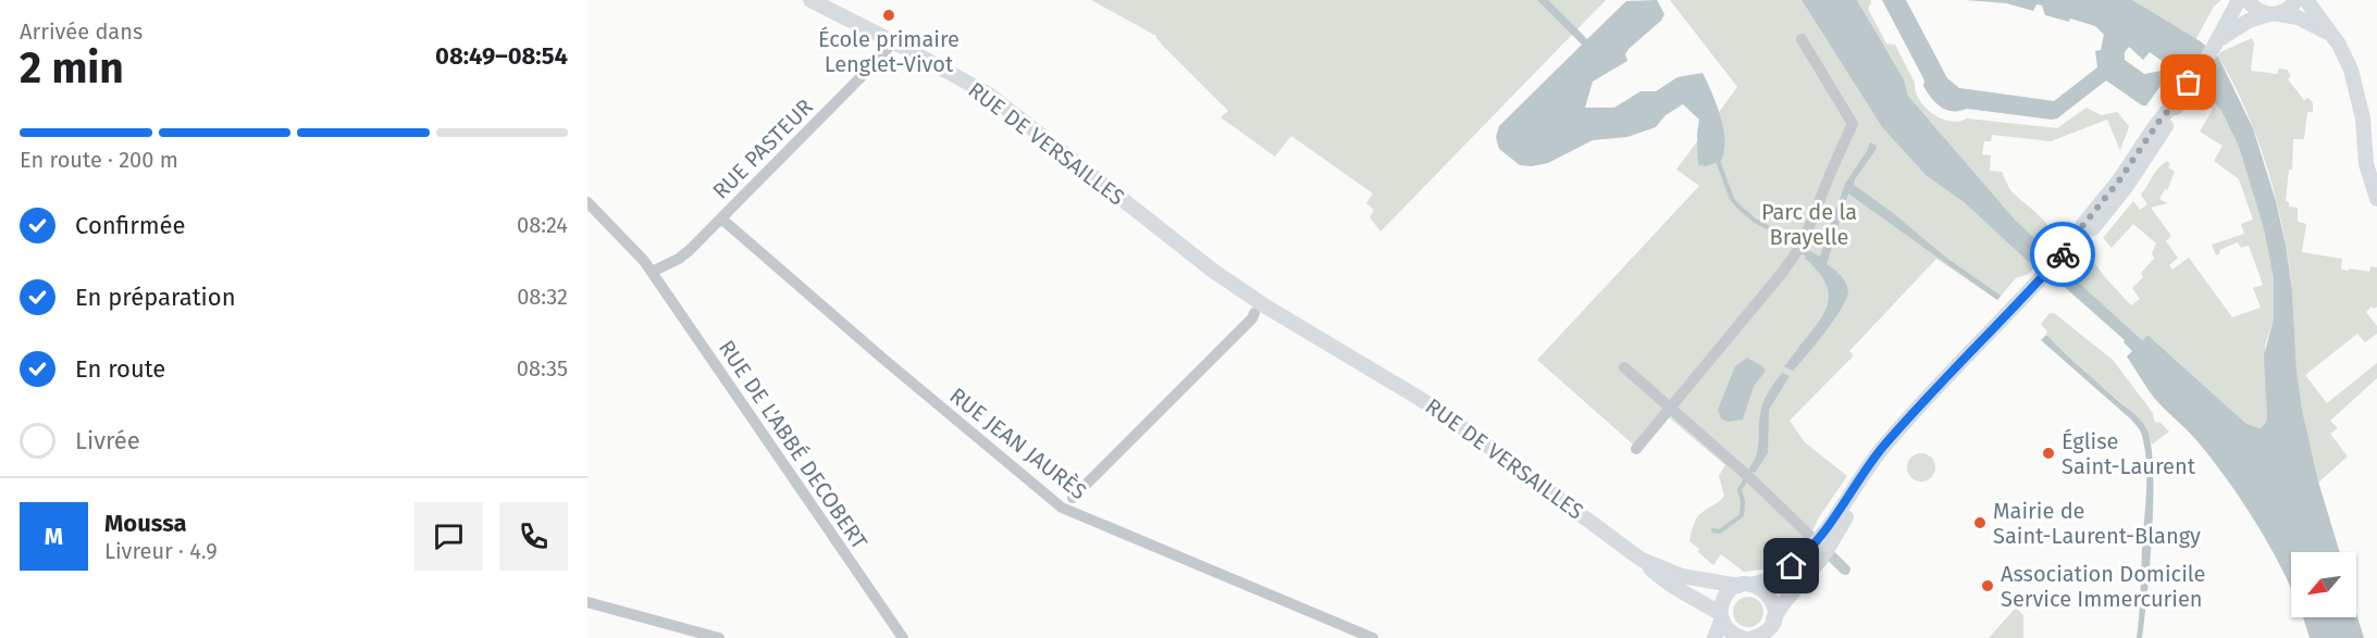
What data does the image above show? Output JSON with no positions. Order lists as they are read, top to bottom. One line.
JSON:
{"streets":{"street":["RUE DE VERSAILLES","RUE PASTEUR","RUE JEAN JAURÈS","RUE DE L'ABBÉ DECOBERT"]},"crossings":[["RUE DE VERSAILLES","RUE PASTEUR"],["RUE PASTEUR","RUE JEAN JAURÈS"],["RUE PASTEUR","RUE DE L'ABBÉ DECOBERT"]],"parks":["Parc de la Brayelle"],"places":["École primaire Lenglet-Vivot","Église Saint-Laurent","Mairie de Saint-Laurent-Blangy","Association Domicile Service Immercurien"],"north":"bottom left","page":{"heading":["2 min","Arrivée dans","08:49–08:54"],"panel":["Moussa","Livreur · 4.9"],"bar":"En route · 200 m","list":[["Confirmée","08:24"],["En préparation","08:32"],["En route","08:35"],"Livrée"],"round":"M"}}
